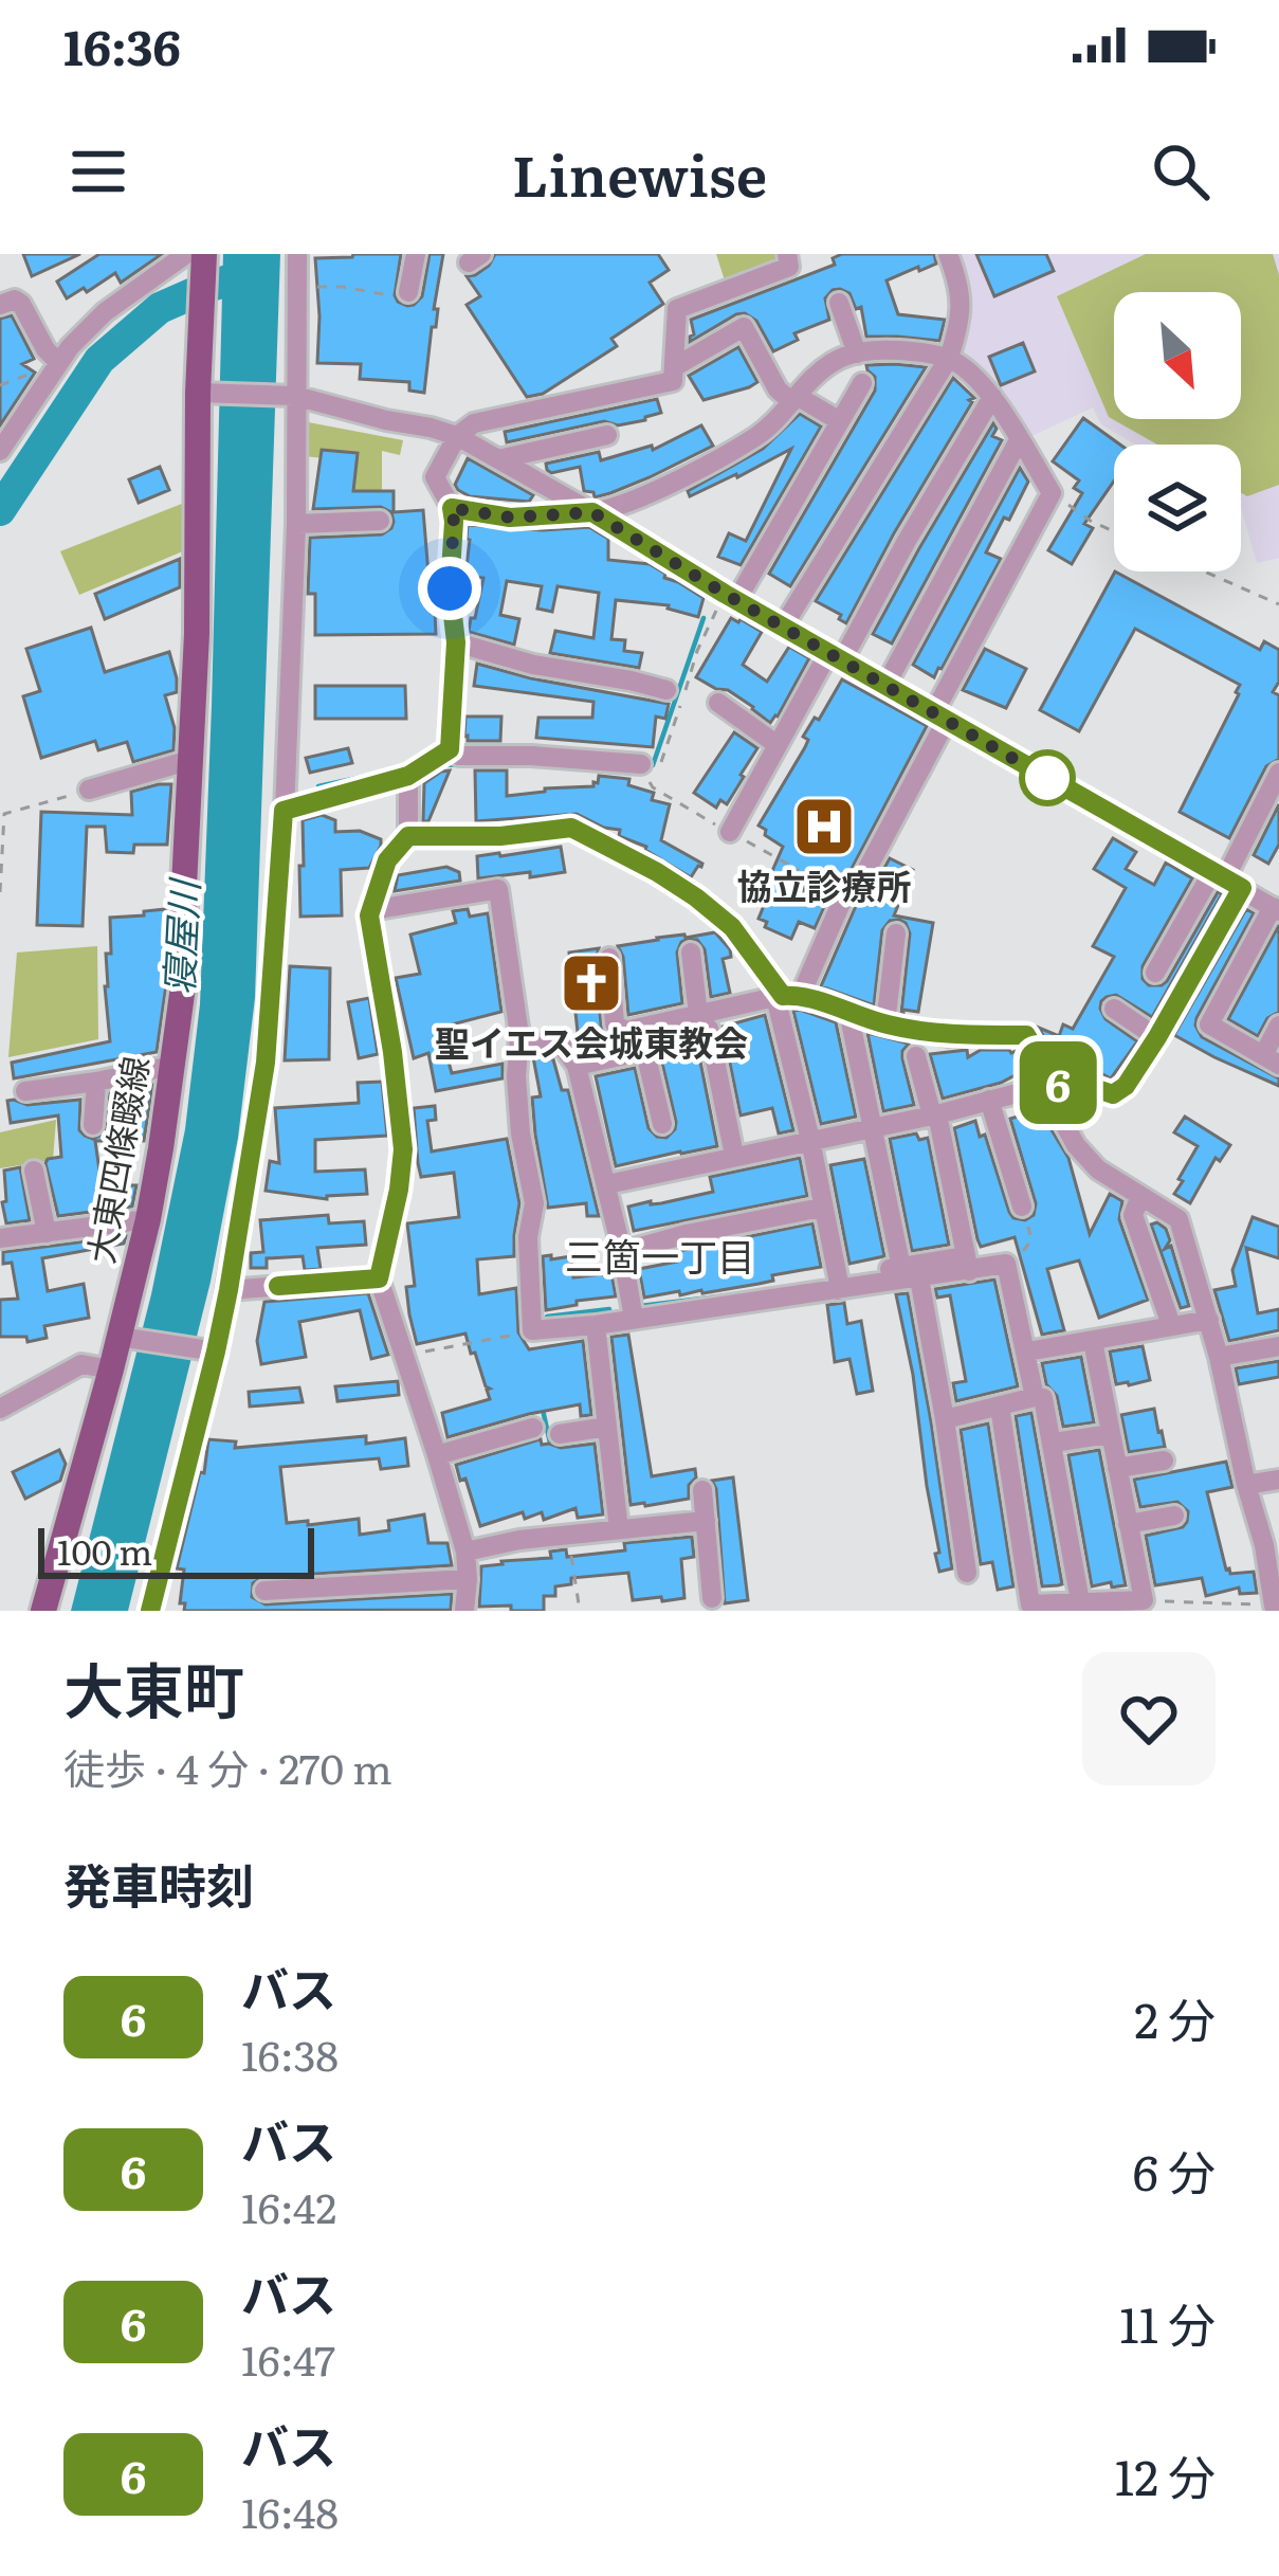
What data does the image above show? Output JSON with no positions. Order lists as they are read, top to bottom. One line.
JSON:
{"streets":{"main road":["大東四條畷線"]},"districts":["三箇一丁目"],"water":["寝屋川"],"places":{"hospital":["協立診療所"],"church":["聖イエス会城東教会"]},"lines":["bus line 6"],"scale_bar":"100 m","north":"bottom right","page":{"status":"16:36","header":"Linewise","on_map":"6","scale":"100 m","heading":[["大東町","徒歩 · 4 分 · 270 m"],"発車時刻"],"list":[{"mark":"6","name":"バス","note":"16:38","value":"2 分"},{"mark":"6","name":"バス","note":"16:42","value":"6 分"},{"mark":"6","name":"バス","note":"16:47","value":"11 分"},{"mark":"6","name":"バス","note":"16:48","value":"12 分"}]}}
